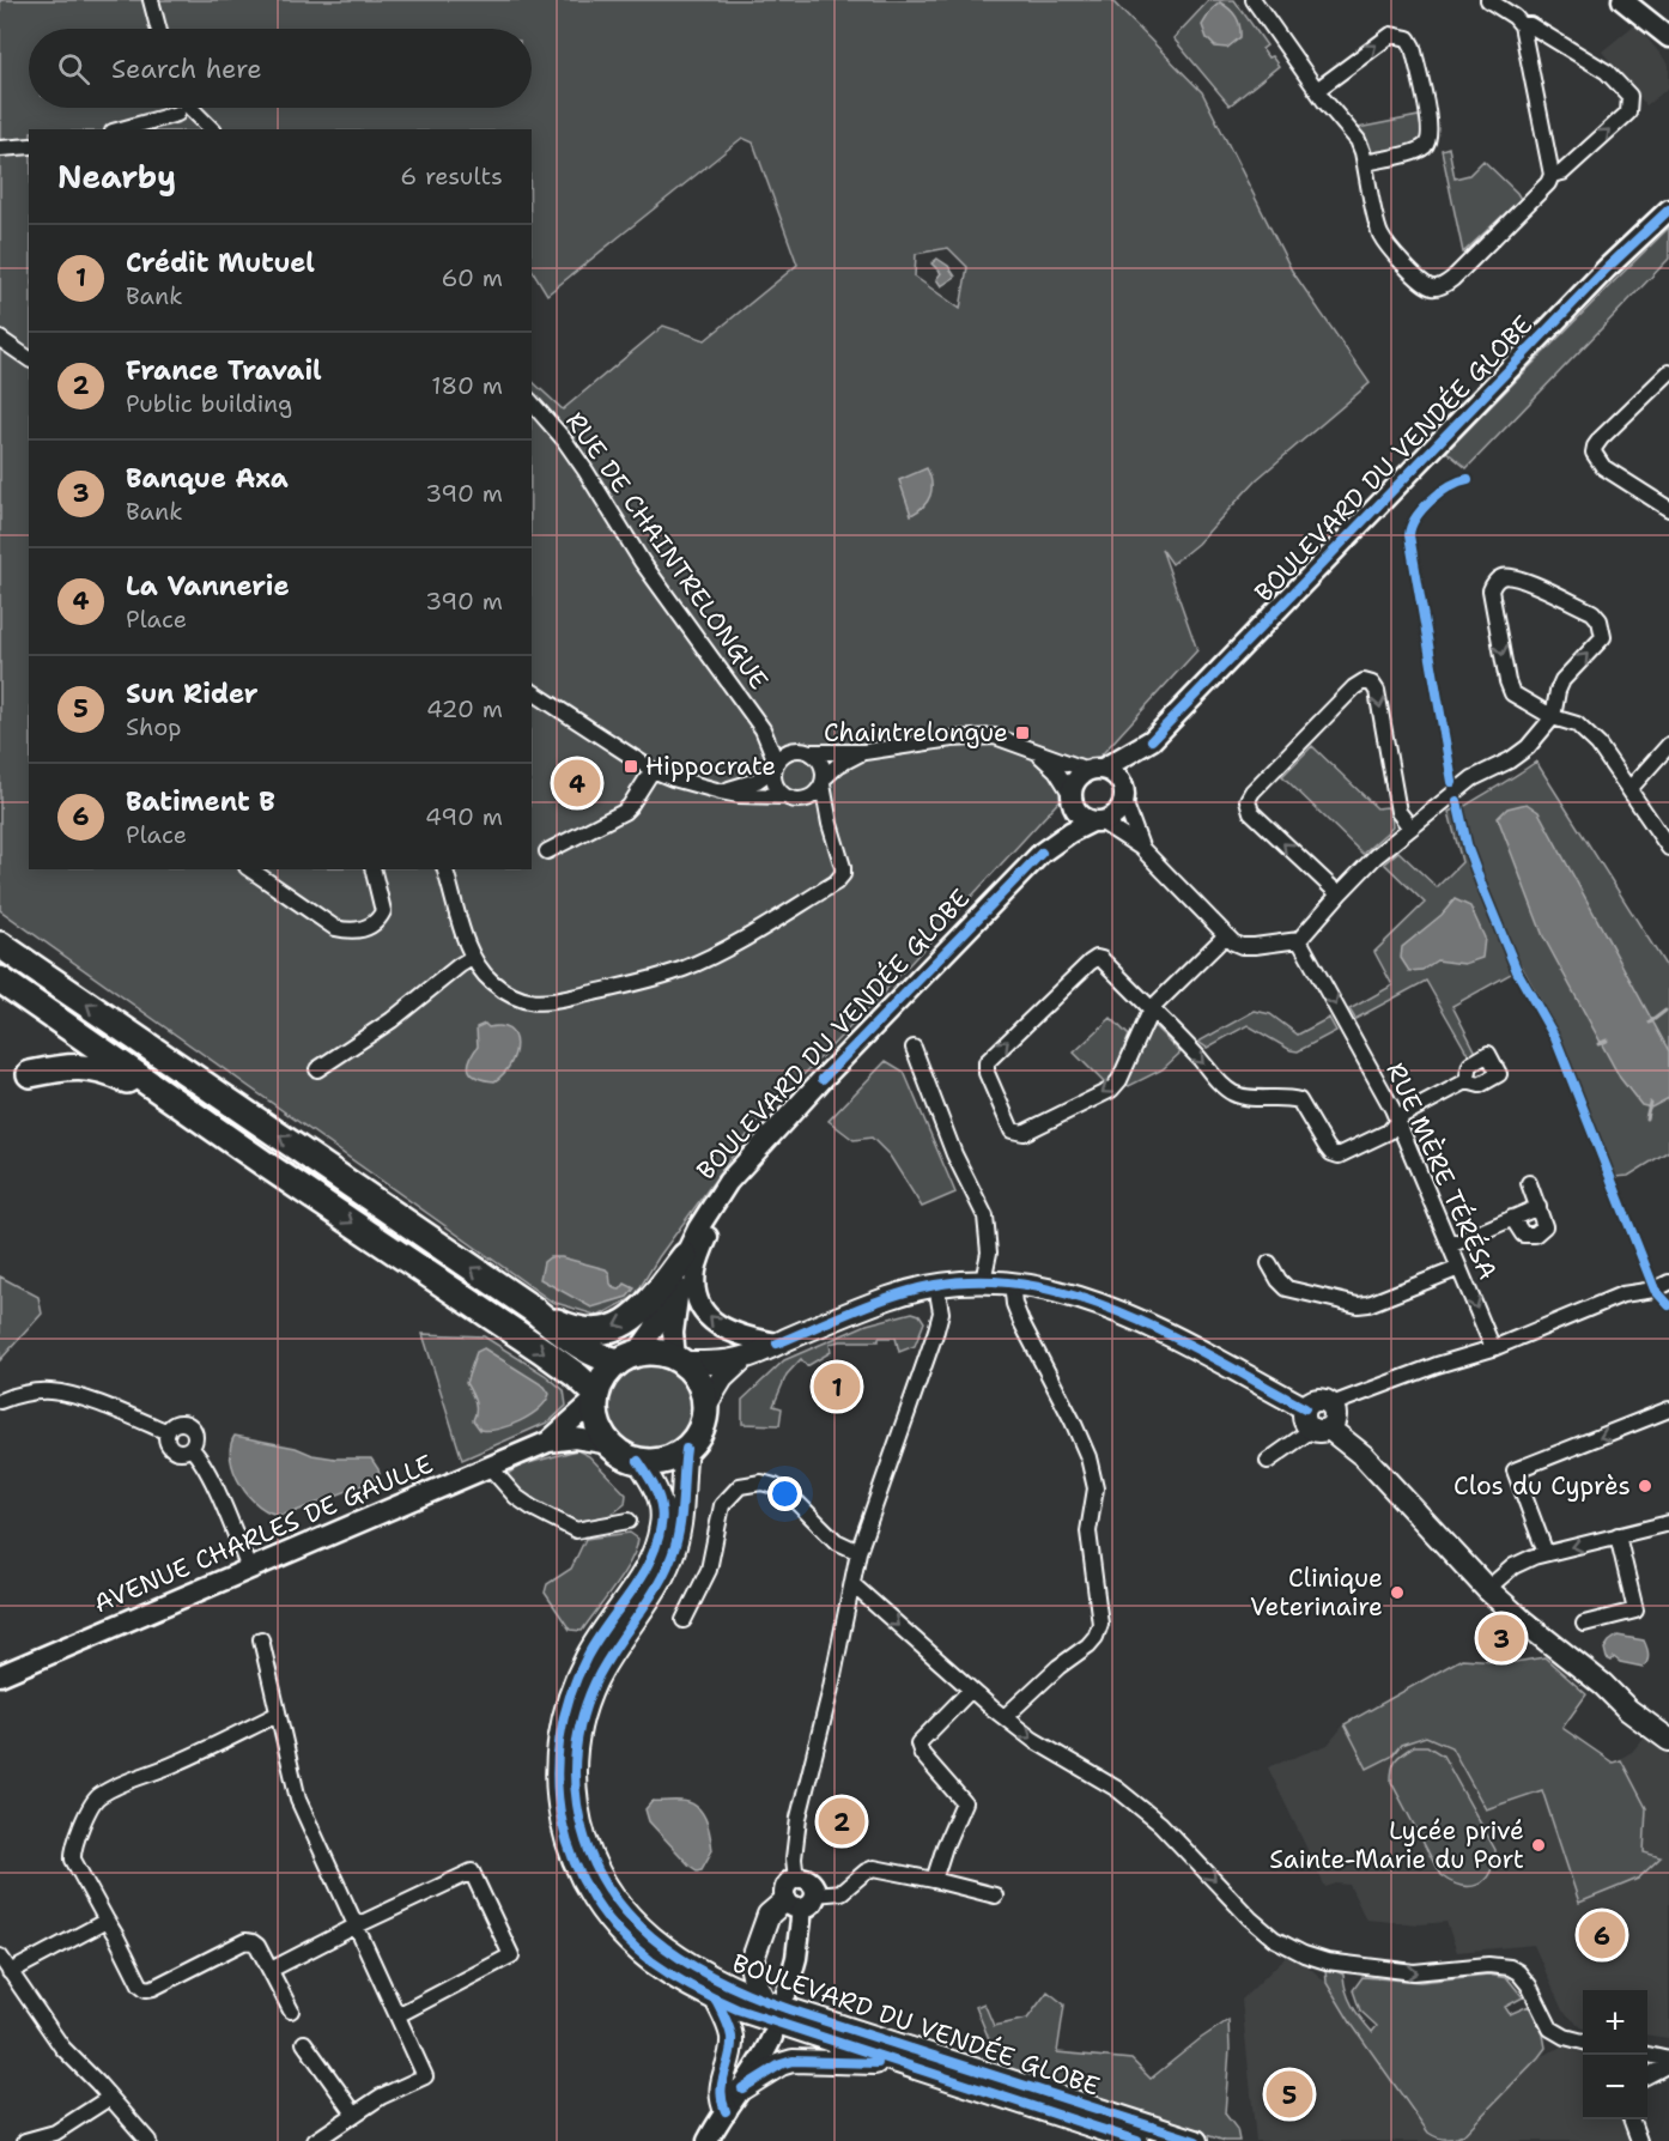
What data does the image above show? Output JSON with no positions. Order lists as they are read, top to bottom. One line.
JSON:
{"streets":{"main road":["BOULEVARD DU VENDÉE GLOBE","AVENUE CHARLES DE GAULLE"],"street":["RUE DE CHAINTRELONGUE","RUE MÈRE TÉRÉSA"]},"one_way":["RUE MÈRE TÉRÉSA"],"places":{"transit":["Chaintrelongue","Hippocrate"],"other":["Clos du Cyprès","Clinique Veterinaire","Lycée privé Sainte-Marie du Port"]},"page":{"search":"Search here","heading":["Nearby","6 results"],"list":[{"mark":"1","name":"Crédit Mutuel","note":"Bank","value":"60 m"},{"mark":"2","name":"France Travail","note":"Public building","value":"180 m"},{"mark":"3","name":"Banque Axa","note":"Bank","value":"390 m"},{"mark":"4","name":"La Vannerie","note":"Place","value":"390 m"},{"mark":"5","name":"Sun Rider","note":"Shop","value":"420 m"},{"mark":"6","name":"Batiment B","note":"Place","value":"490 m"}],"pins":["4","1","3","2","6","5"],"map_buttons":["+","−"]}}
